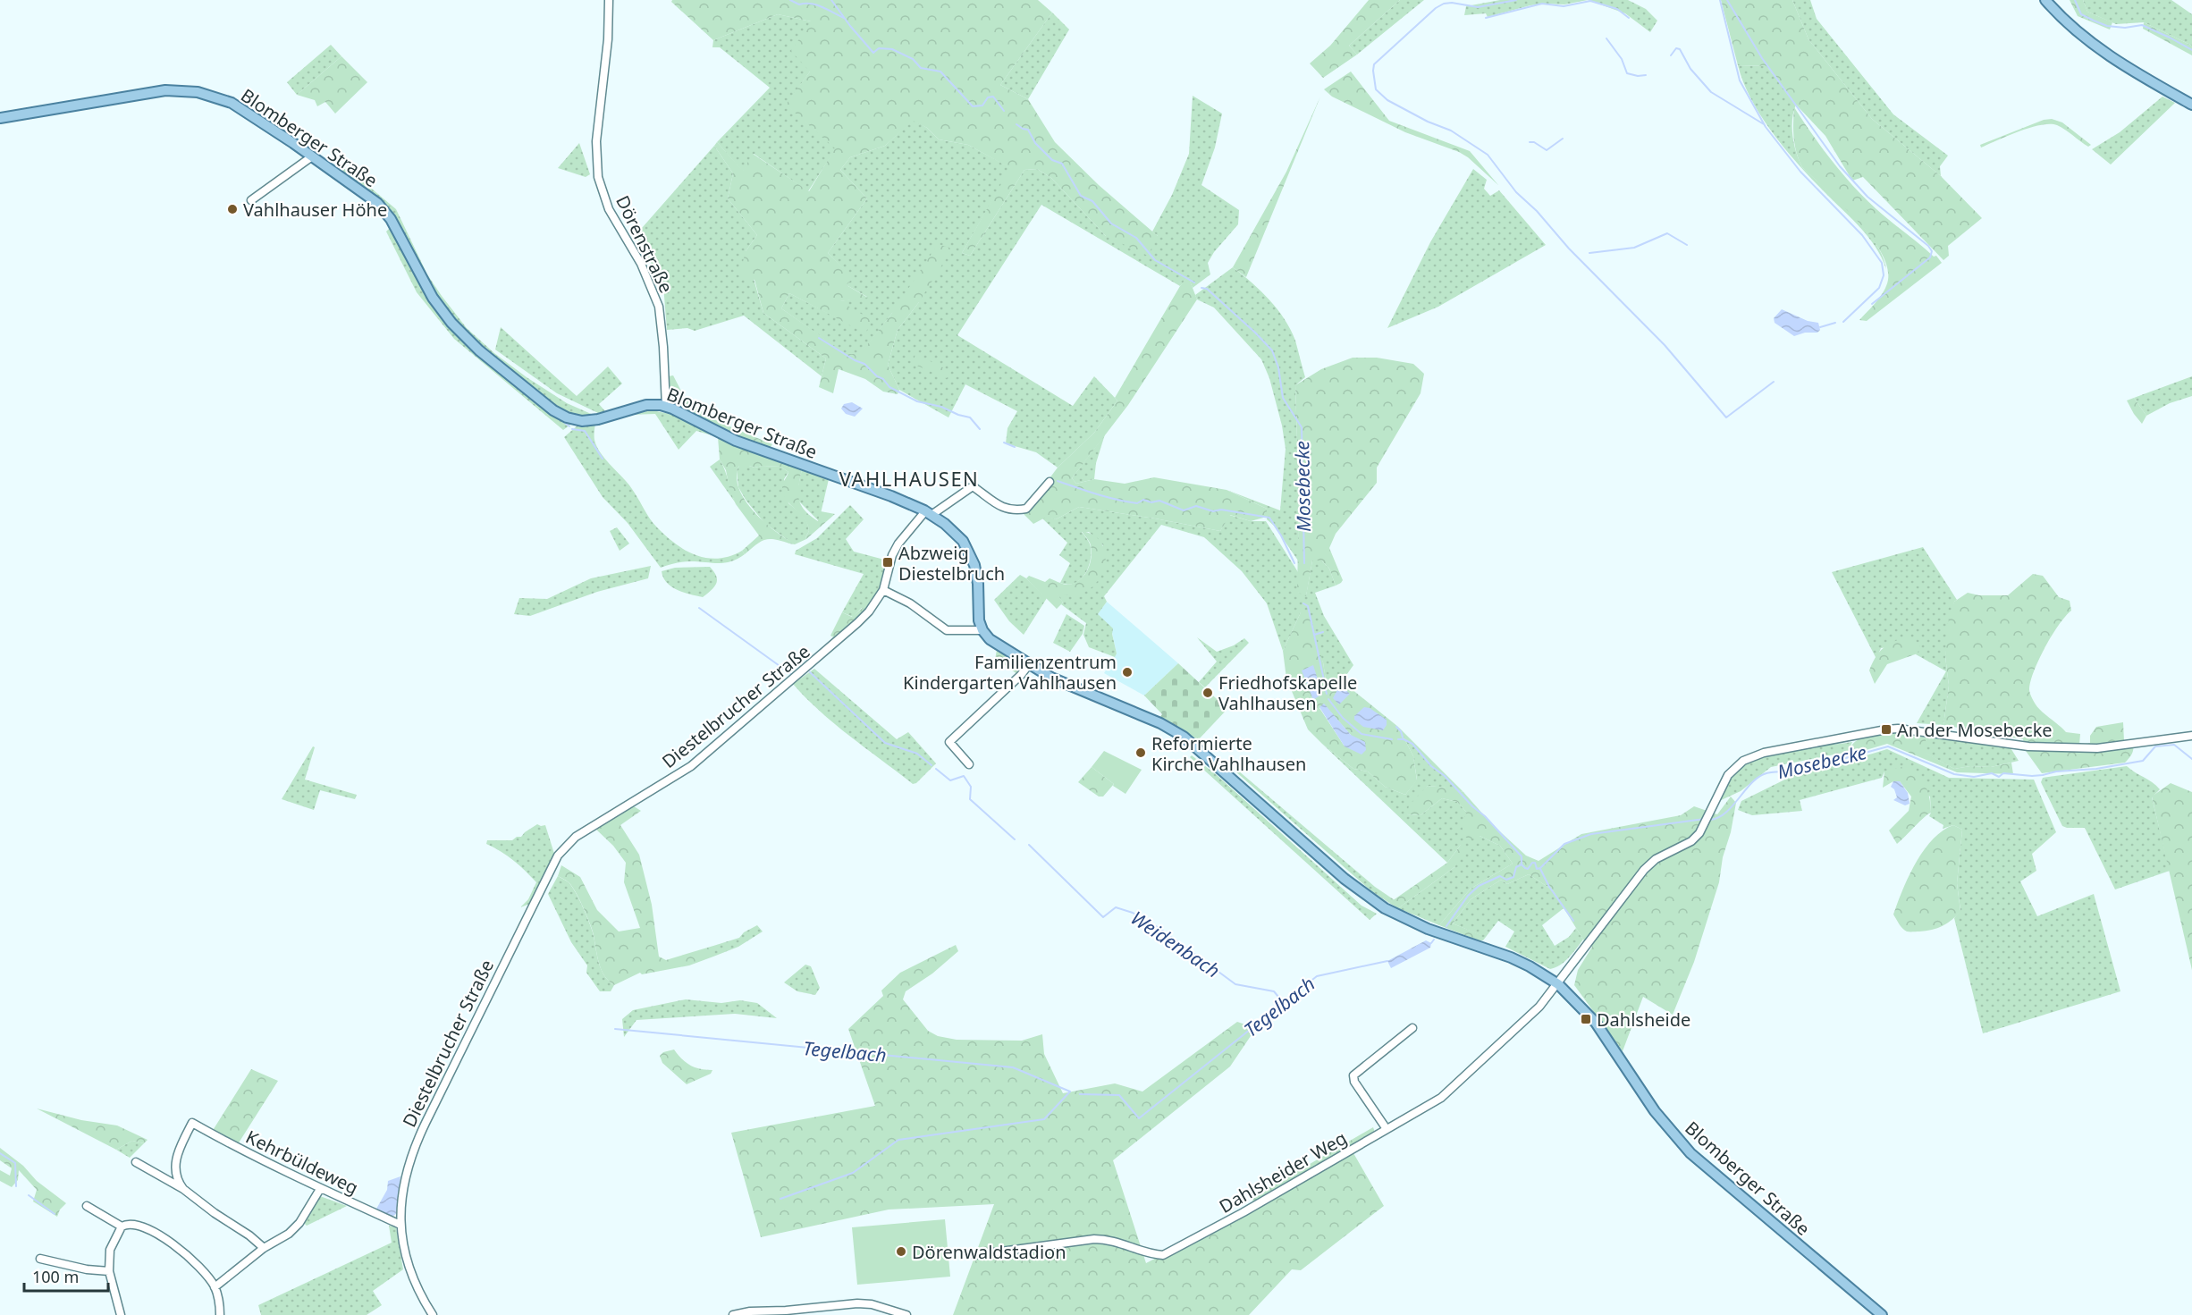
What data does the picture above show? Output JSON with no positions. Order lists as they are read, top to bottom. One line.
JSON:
{"streets":{"main road":["Blomberger Straße"],"street":["Dörenstraße","Diestelbrucher Straße","Kehrbüldeweg","Dahlsheider Weg"]},"crossings":[["Blomberger Straße","Dörenstraße"],["Blomberger Straße","Diestelbrucher Straße"],["Blomberger Straße","Dahlsheider Weg"],["Diestelbrucher Straße","Kehrbüldeweg"]],"districts":["VAHLHAUSEN"],"water":["Mosebecke","Weidenbach","Tegelbach"],"places":{"other":["Vahlhauser Höhe","Familienzentrum Kindergarten Vahlhausen","Friedhofskapelle Vahlhausen","Reformierte Kirche Vahlhausen","Dörenwaldstadion"],"transit":["Abzweig Diestelbruch","An der Mosebecke","Dahlsheide"]},"scale_bar":"100 m"}
